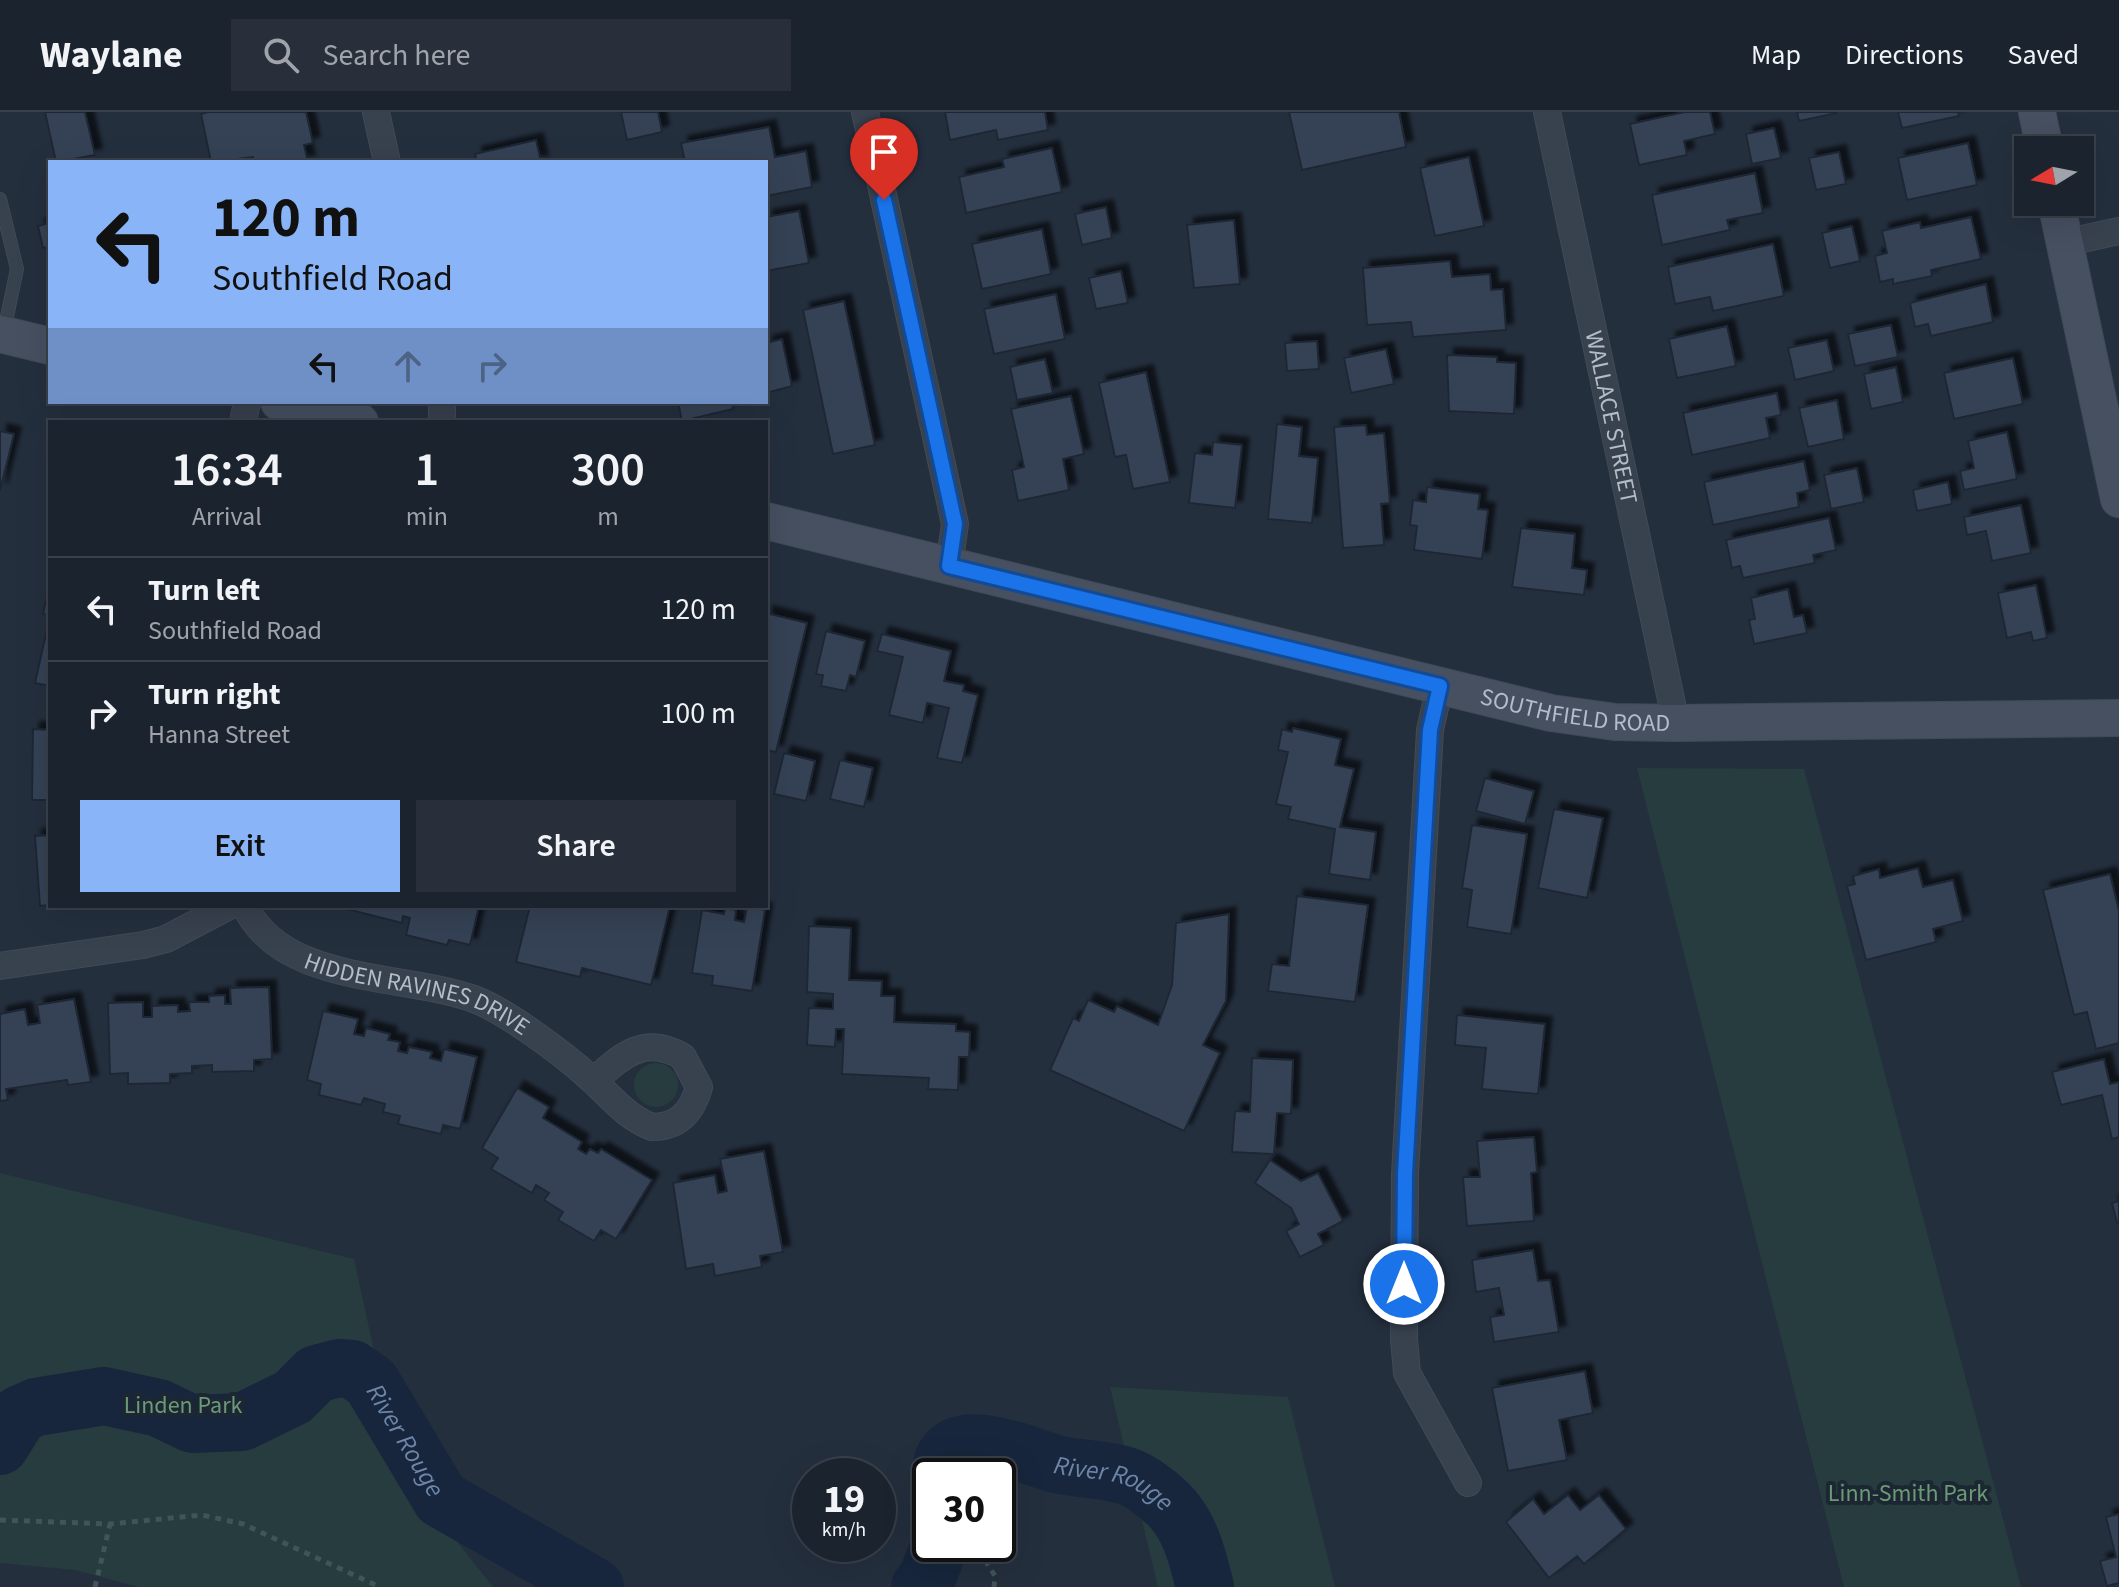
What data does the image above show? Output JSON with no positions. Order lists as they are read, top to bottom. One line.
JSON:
{"streets":{"main road":["SOUTHFIELD ROAD"],"street":["WALLACE STREET","HIDDEN RAVINES DRIVE"]},"crossings":[["WALLACE STREET","SOUTHFIELD ROAD"]],"water":["River Rouge"],"parks":["Linden Park","Linn-Smith Park"],"north":"left","page":{"header":"Waylane","search":"Search here","nav":["Map","Directions","Saved"],"turn":["120 m","Southfield Road"],"eta":["16:34","Arrival","1","min","300","m"],"list":[{"name":"Turn left","note":"Southfield Road","value":"120 m"},{"name":"Turn right","note":"Hanna Street","value":"100 m"}],"buttons":["Exit","Share"],"speed":"19 km/h","limit":"30"}}
